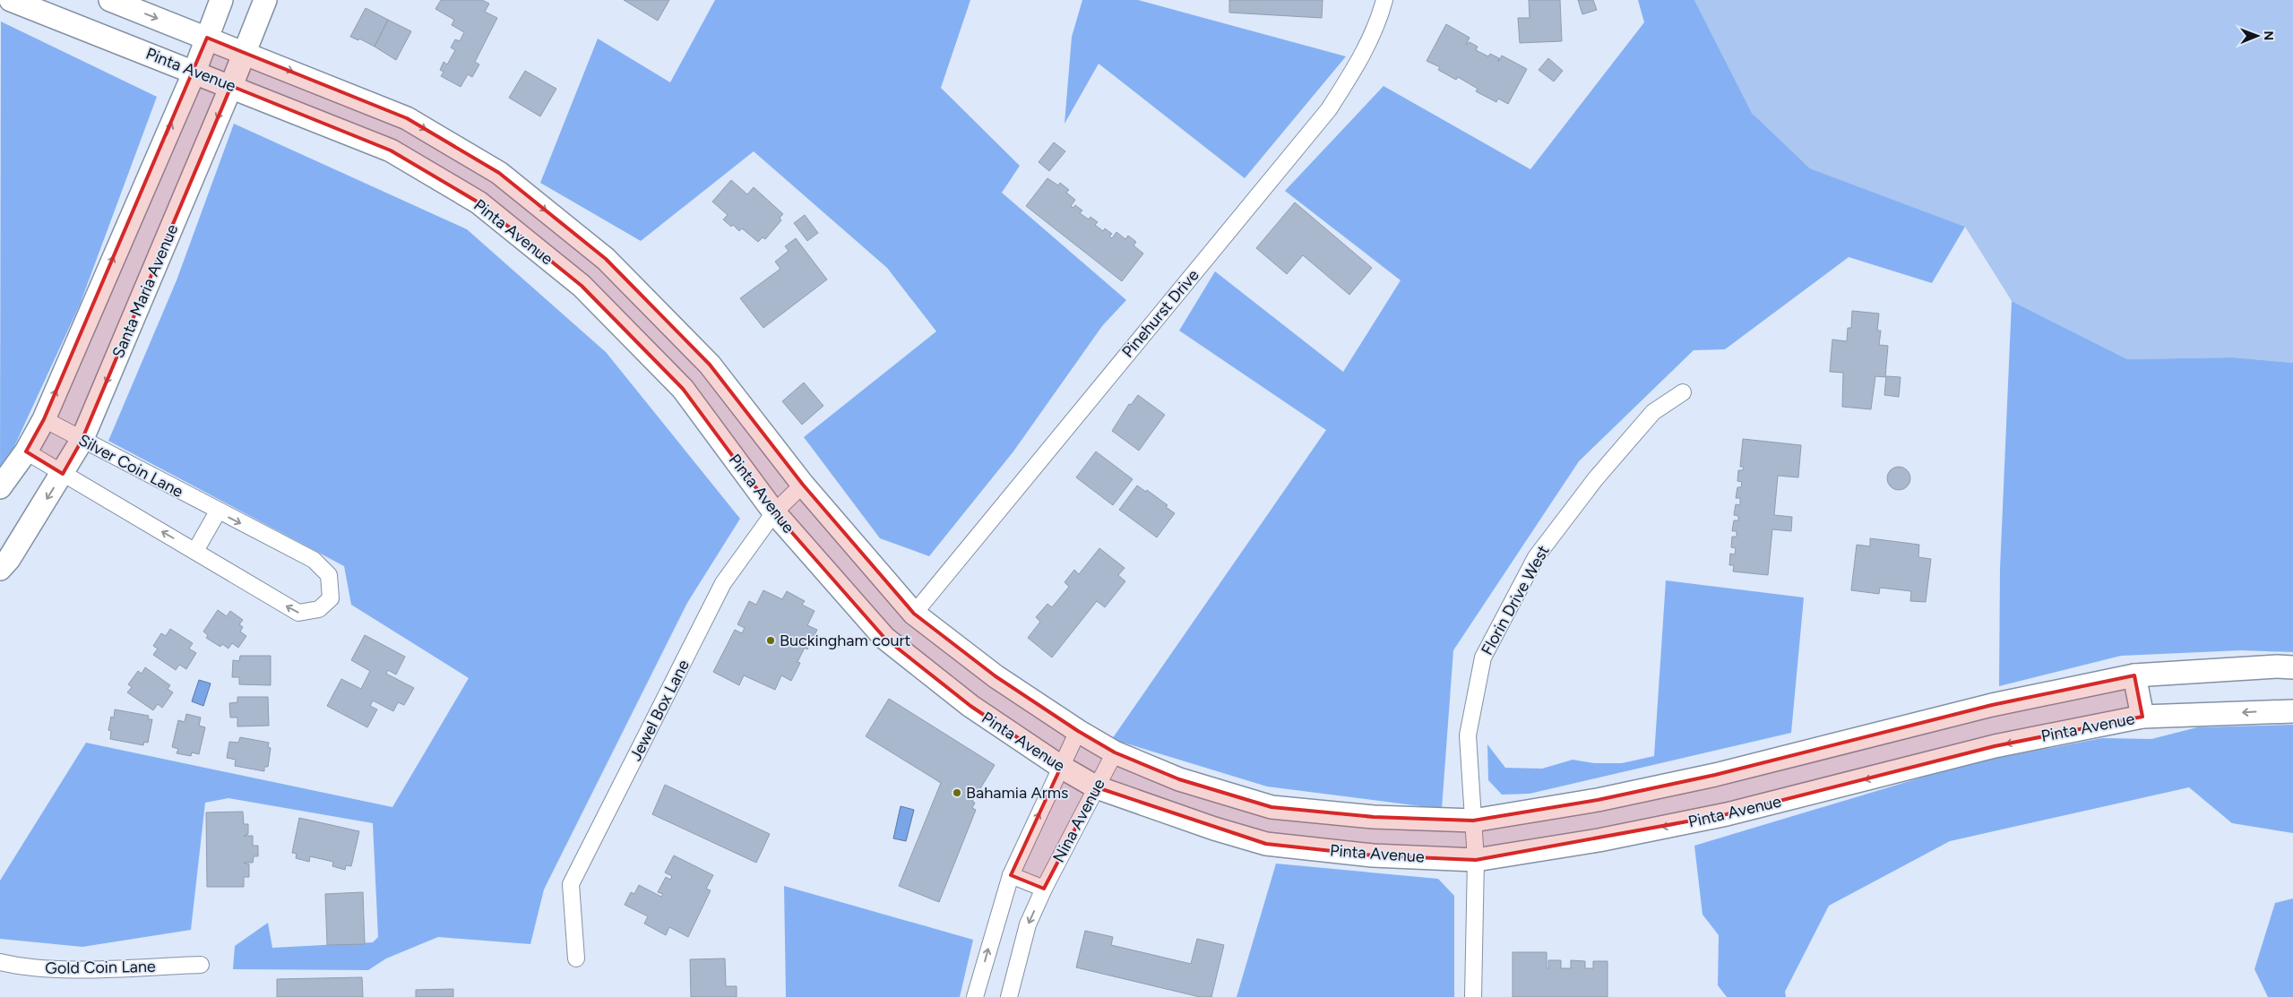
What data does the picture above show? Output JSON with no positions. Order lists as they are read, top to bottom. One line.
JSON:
{"streets":{"street":["Pinta Avenue","Santa Maria Avenue","Pinehurst Drive","Silver Coin Lane","Florin Drive West","Jewel Box Lane","Nina Avenue","Gold Coin Lane"]},"crossings":[["Pinta Avenue","Santa Maria Avenue"],["Pinta Avenue","Florin Drive West"],["Pinta Avenue","Jewel Box Lane"],["Pinta Avenue","Nina Avenue"],["Santa Maria Avenue","Silver Coin Lane"]],"places":["Buckingham court","Bahamia Arms"],"north":"right"}
